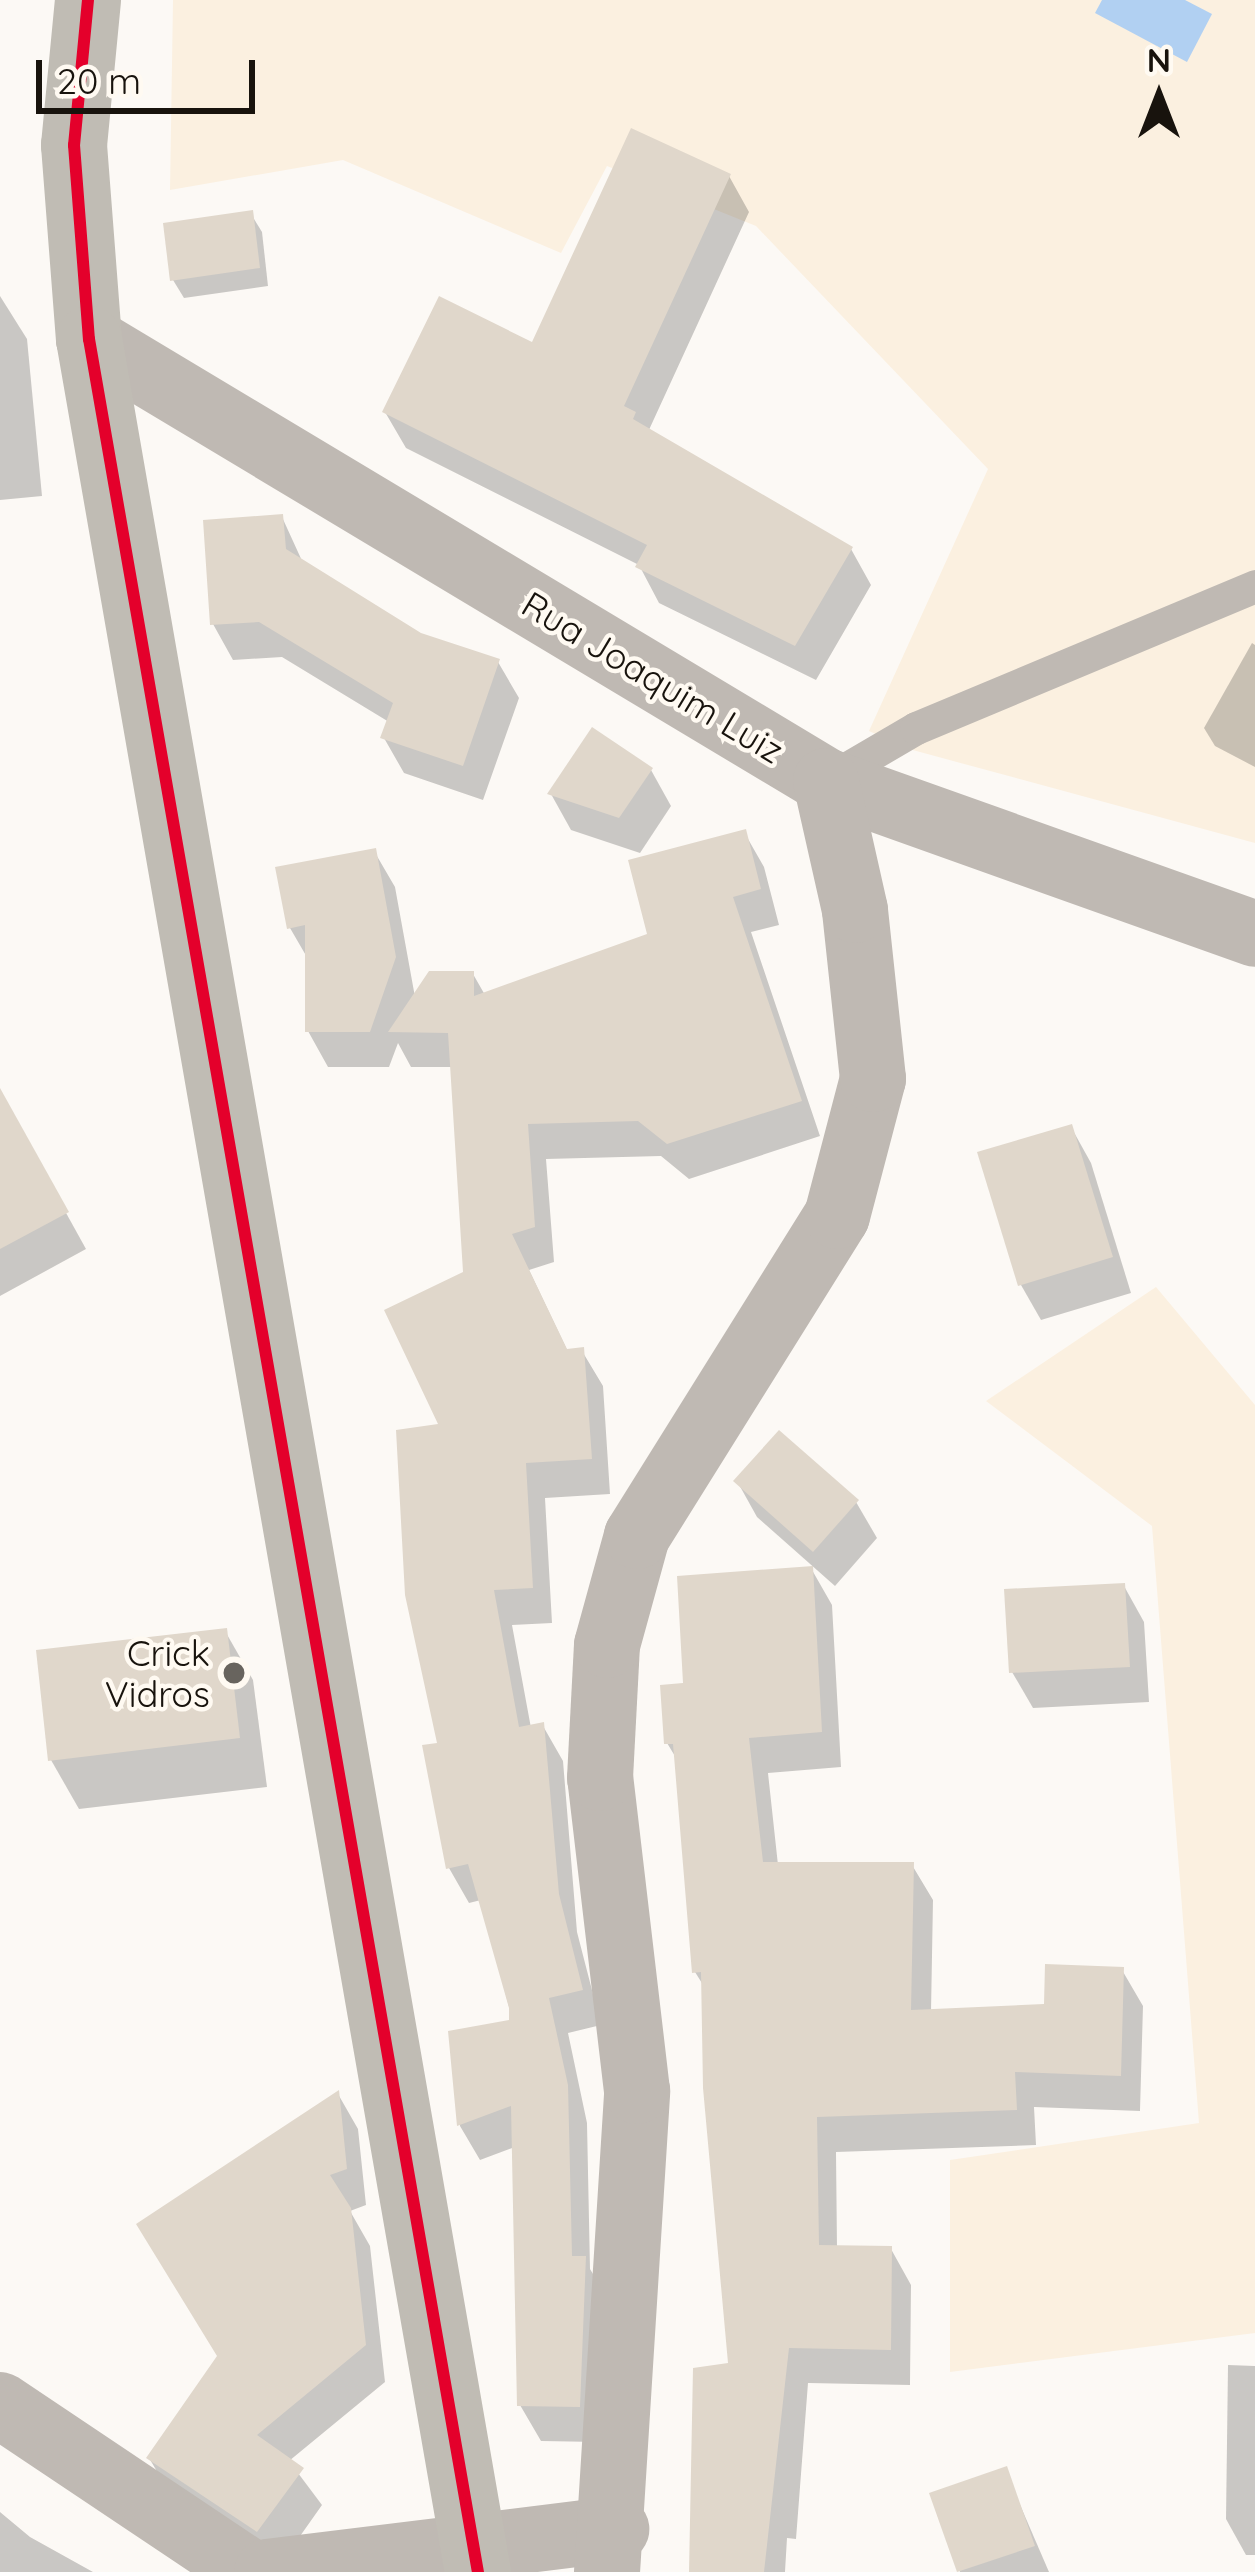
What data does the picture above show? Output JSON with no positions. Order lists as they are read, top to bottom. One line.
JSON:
{"streets":{"street":["Rua Joaquim Luiz"]},"places":["Crick Vidros"],"scale_bar":"20 m","north":"top"}
